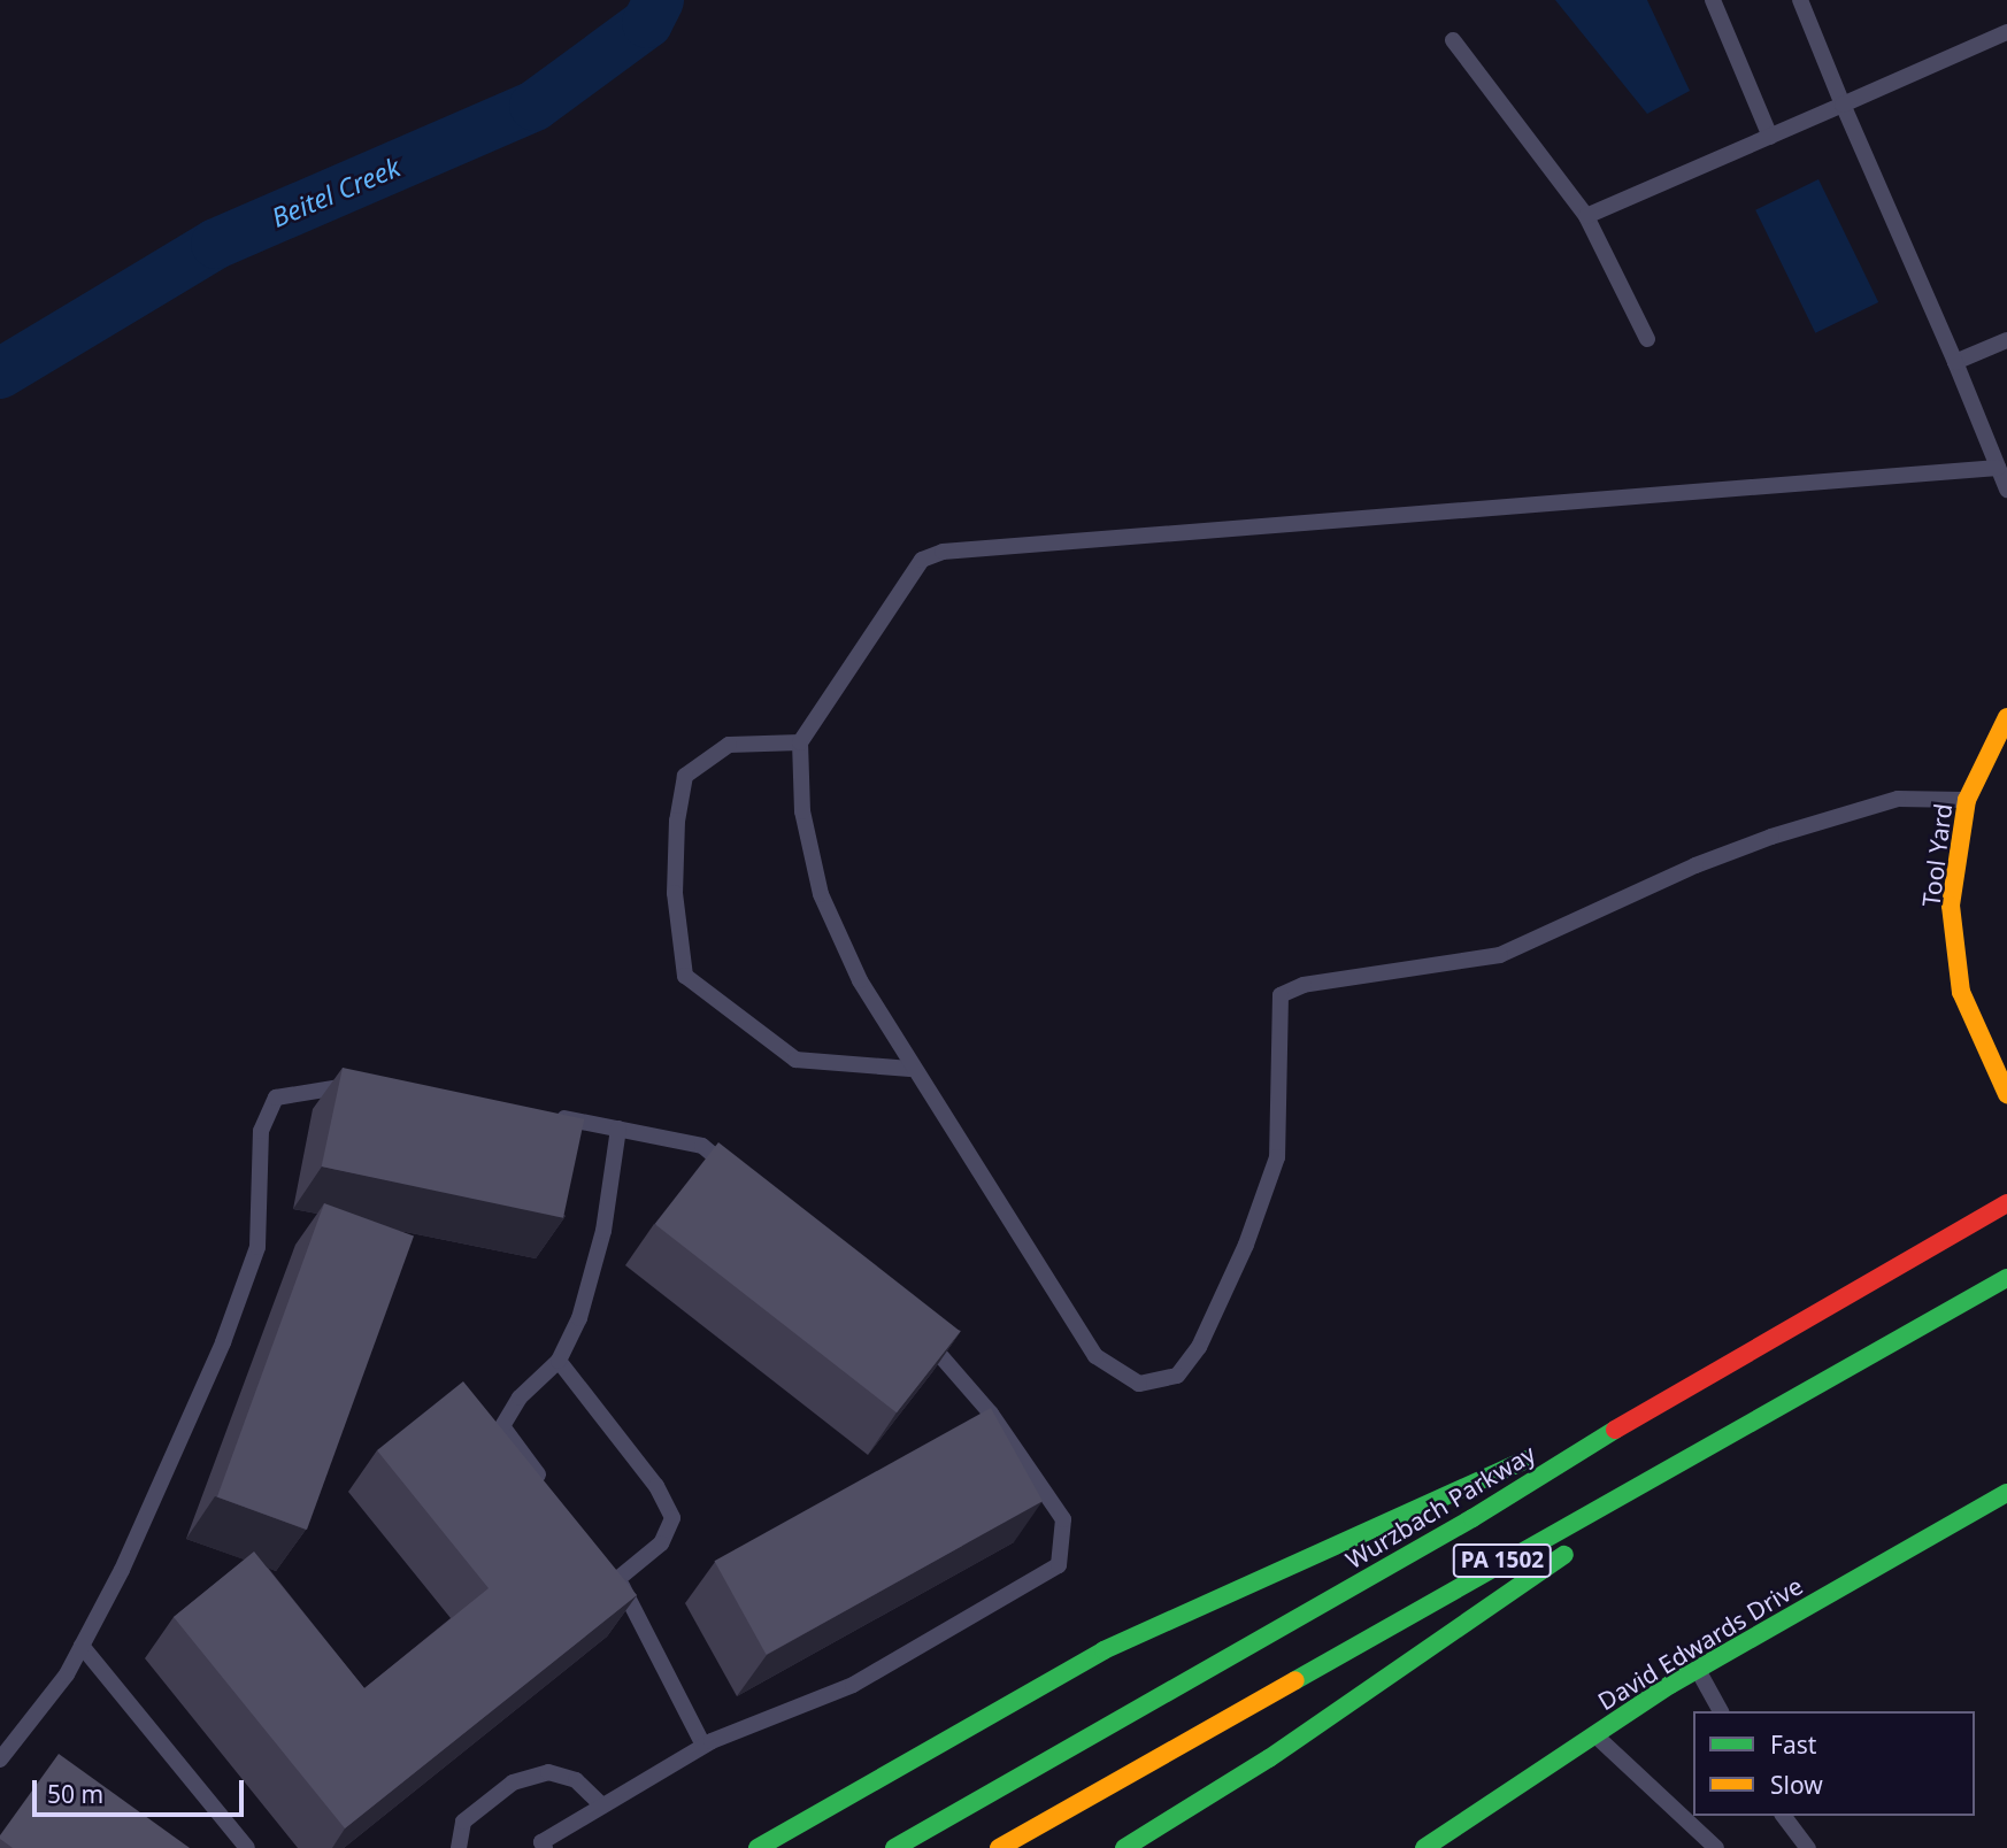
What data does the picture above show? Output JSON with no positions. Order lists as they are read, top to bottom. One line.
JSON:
{"streets":{"main road":["Tool Yard","Wurzbach Parkway","PA 1502","David Edwards Drive"]},"water":["Beitel Creek"],"legend":["Fast","Slow"],"scale_bar":"50 m"}
